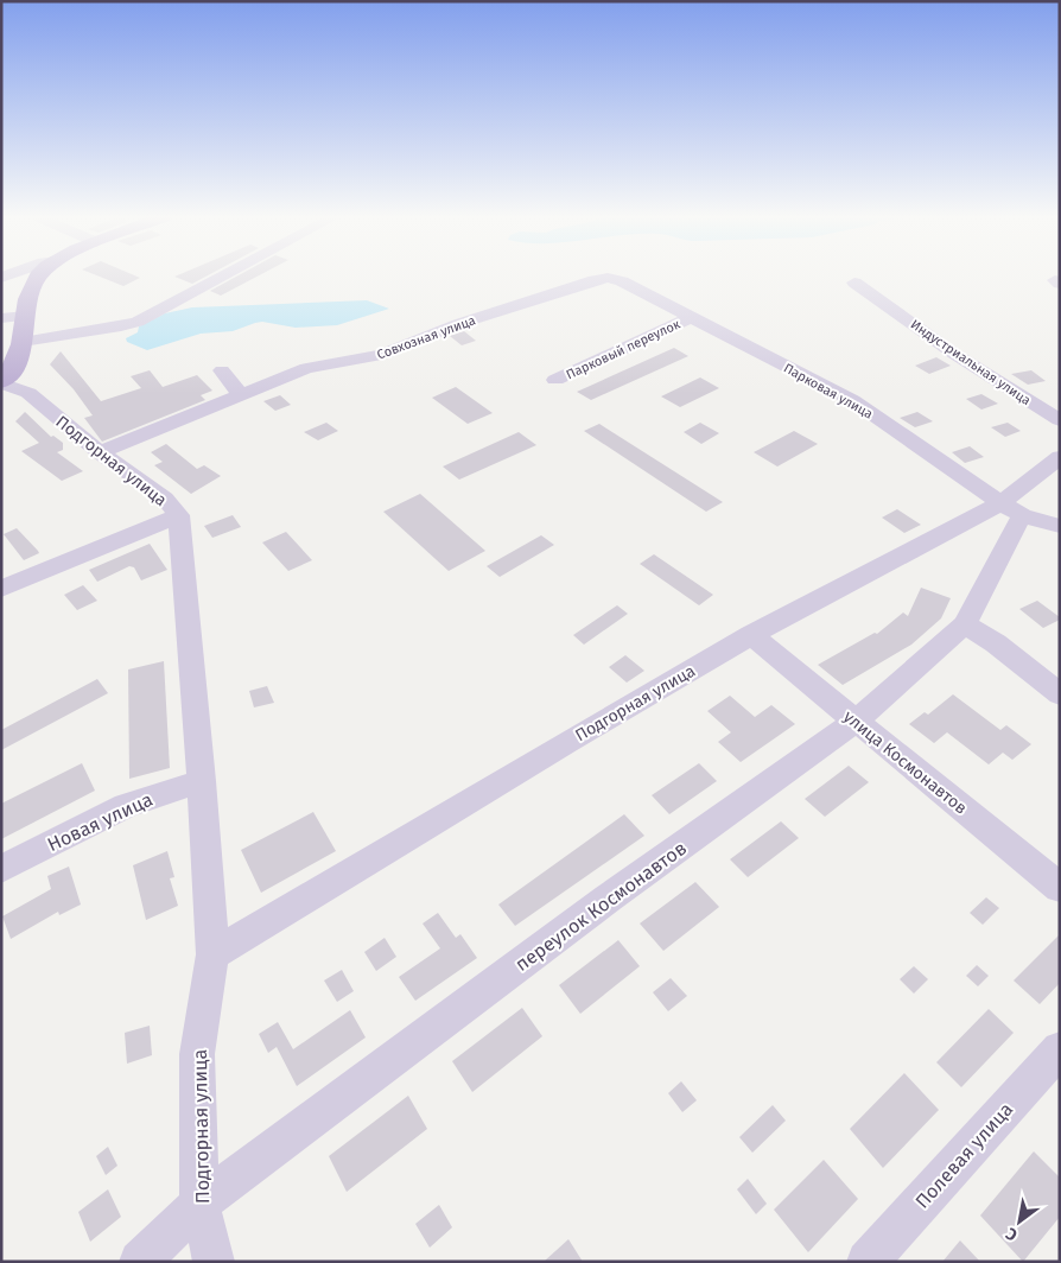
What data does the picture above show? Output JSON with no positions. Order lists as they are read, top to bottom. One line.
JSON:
{"streets":{"street":["Совхозная улица","Парковый переулок","Индустриальная улица","Парковая улица","Подгорная улица","улица Космонавтов","Новая улица","переулок Космонавтов","Полевая улица"]},"crossings":[["Совхозная улица","Парковая улица"],["Совхозная улица","Подгорная улица"],["Парковый переулок","Парковая улица"],["Парковая улица","Подгорная улица"],["Парковая улица","переулок Космонавтов"],["Подгорная улица","улица Космонавтов"],["Подгорная улица","Новая улица"],["Подгорная улица","переулок Космонавтов"],["улица Космонавтов","переулок Космонавтов"]],"north":"bottom left"}
